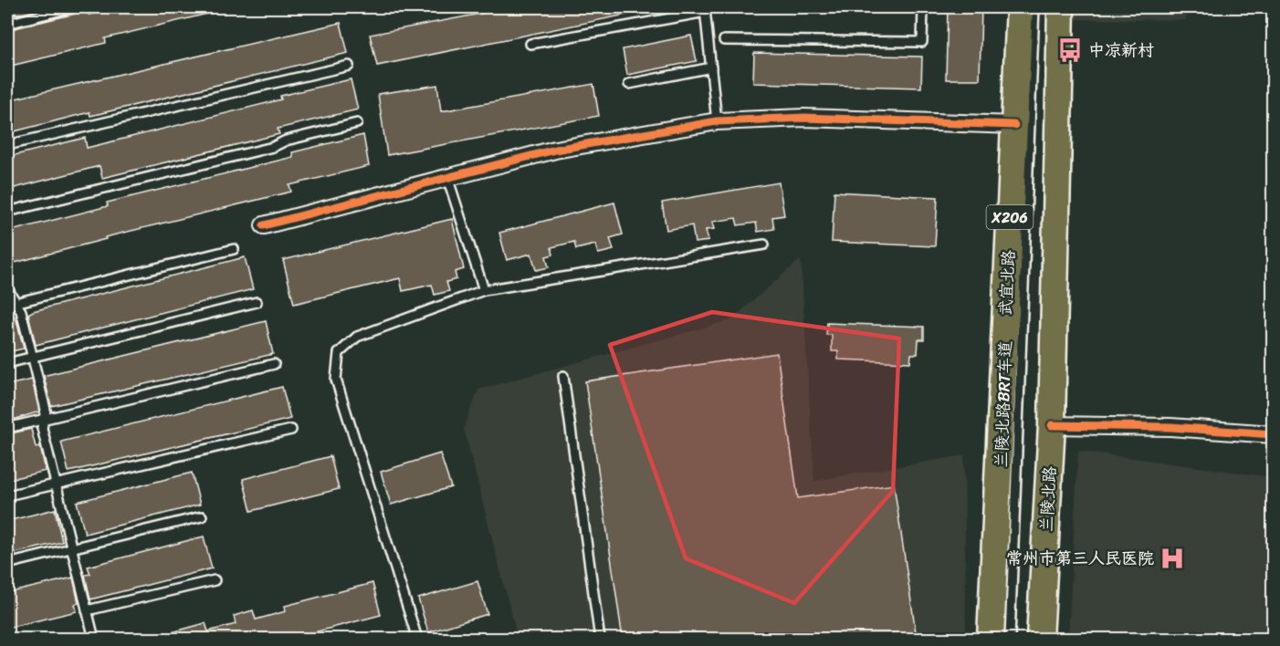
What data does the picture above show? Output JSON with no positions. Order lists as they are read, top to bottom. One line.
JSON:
{"streets":{"main road":["X206","武宜北路","兰陵北路"],"lane":["兰陵北路BRT车道"]},"crossings":[["X206","兰陵北路"]],"places":{"bus stop":["中凉新村"],"hospital":["常州市第三人民医院"]}}
